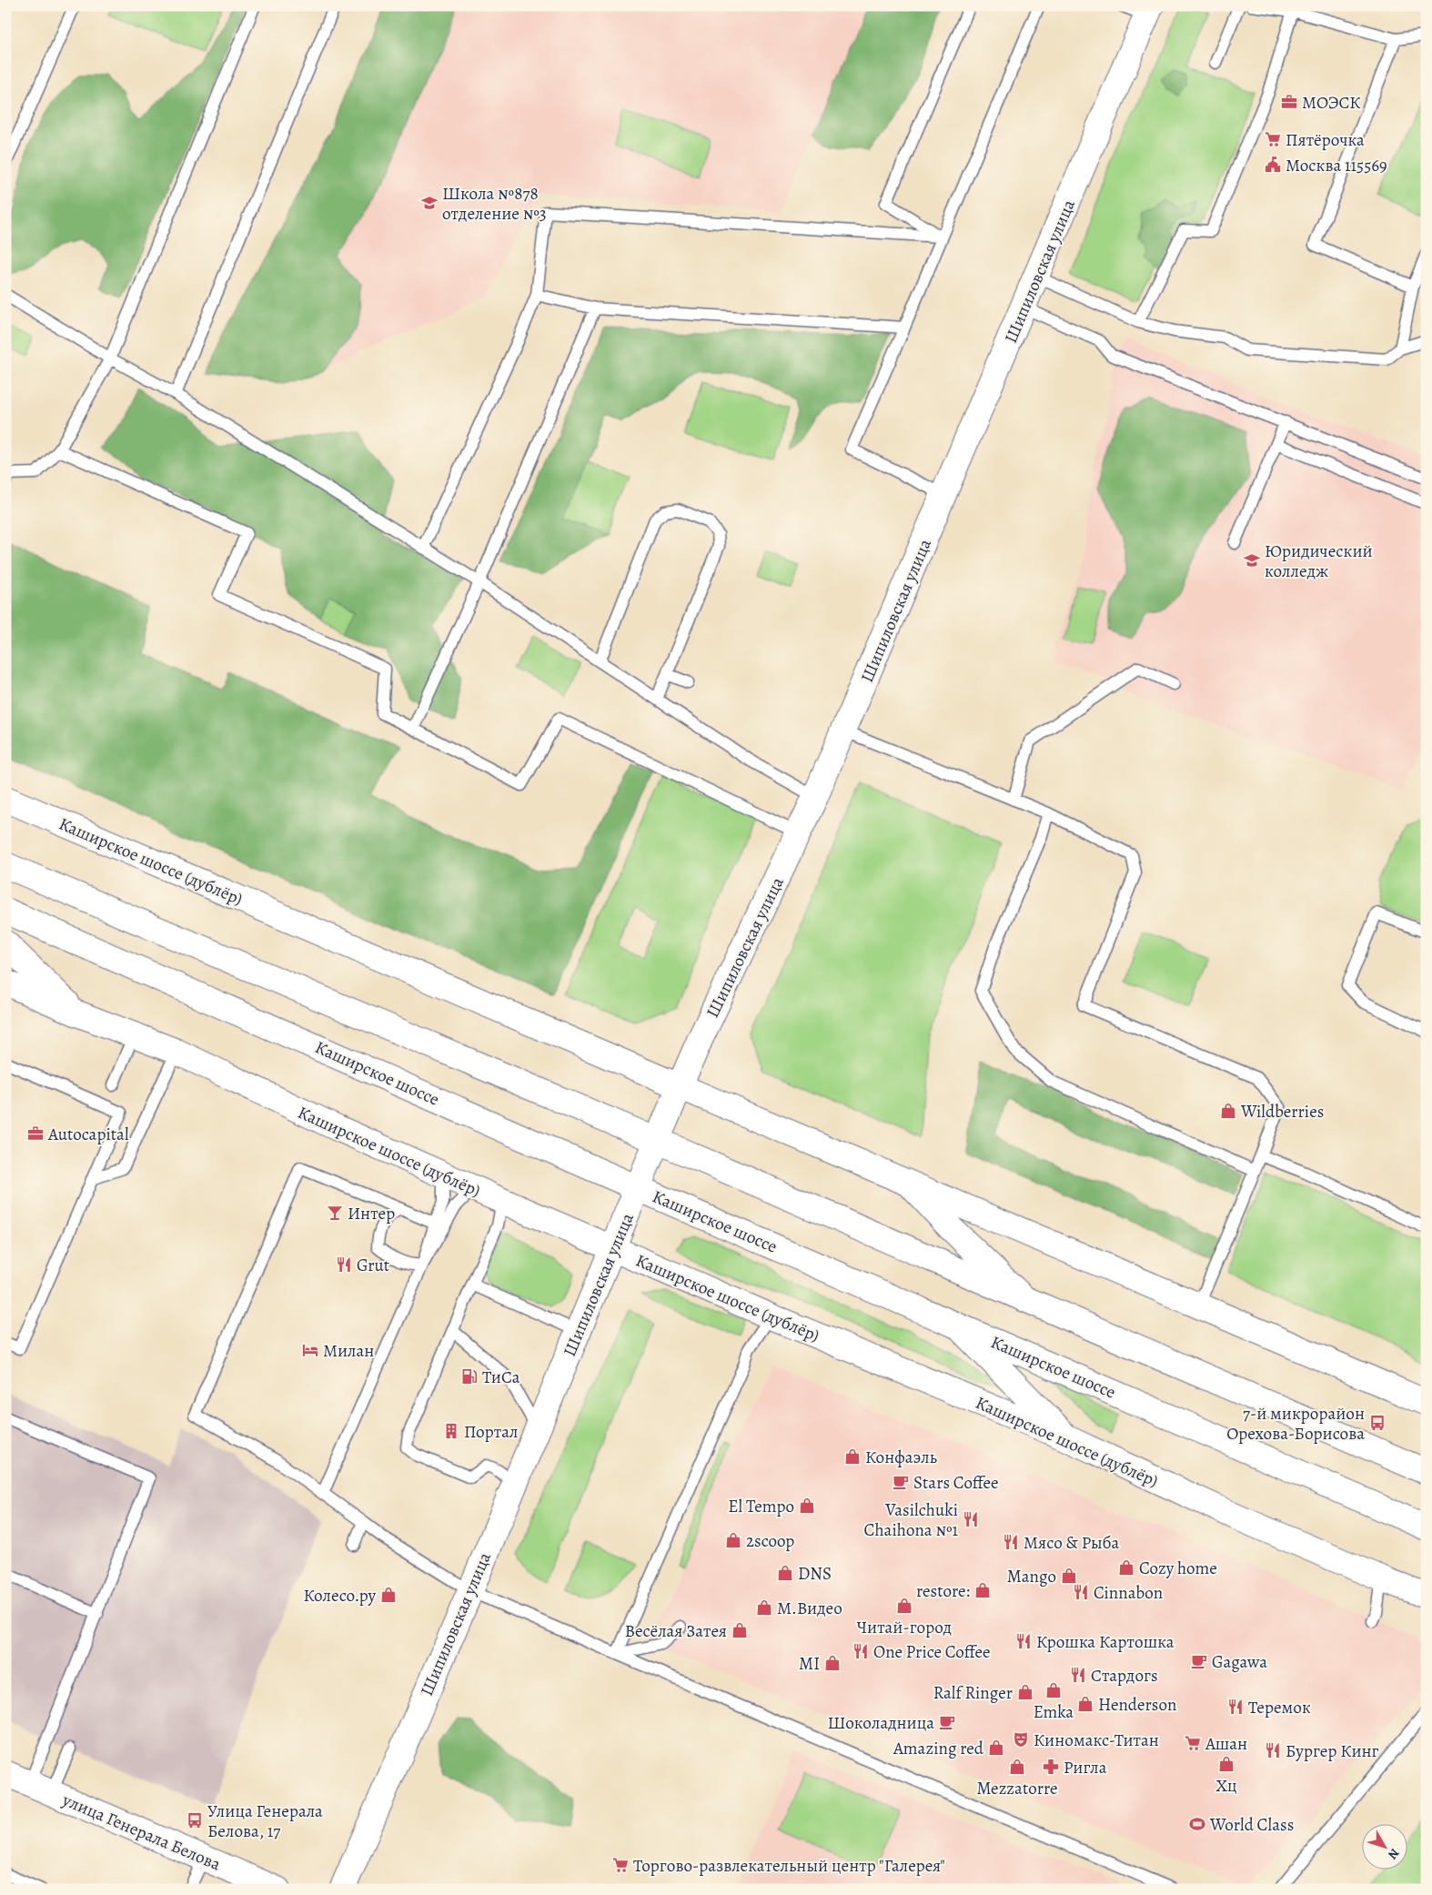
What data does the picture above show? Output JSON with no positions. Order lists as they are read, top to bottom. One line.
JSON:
{"streets":{"main road":["Шипиловская улица","Каширское шоссе (дублёр)","Каширское шоссе","улица Генерала Белова"]},"crossings":[["Шипиловская улица","Каширское шоссе (дублёр)"],["Шипиловская улица","Каширское шоссе"]],"places":{"office":["МОЭСК","Autocapital"],"supermarket":["Пятёрочка","Ашан","Торгово-развлекательный центр \"Галерея\""],"public building":["Москва 115569"],"school or university":["Школа №878 отделение №3","Юридический колледж"],"shop":["Wildberries","Конфаэль","El Tempo","2scoop","Cozy home","DNS","Mango","restore:","Колесо.ру","Читай-город","М.Видео","Весёлая Затея","MI","Emka","Ralf Ringer","Henderson","Amazing red","Хц","Mezzatorre"],"bar":["Интер"],"restaurant":["Grut","Vasilchuki Chaihona №1","Мясо & Рыба","Cinnabon","Крошка Картошка","One Price Coffee","Стардогs","Теремок","Бургер Кинг"],"hotel":["Милан"],"fuel station":["ТиСа"],"bus stop":["7-й микрорайон Орехова-Борисова","Улица Генерала Белова, 17"],"building":["Портал"],"cafe":["Stars Coffee","Gagawa","Шоколадница"],"theatre":["Киномакс-Титан"],"pharmacy":["Ригла"],"sports":["World Class"]},"north":"bottom right"}
